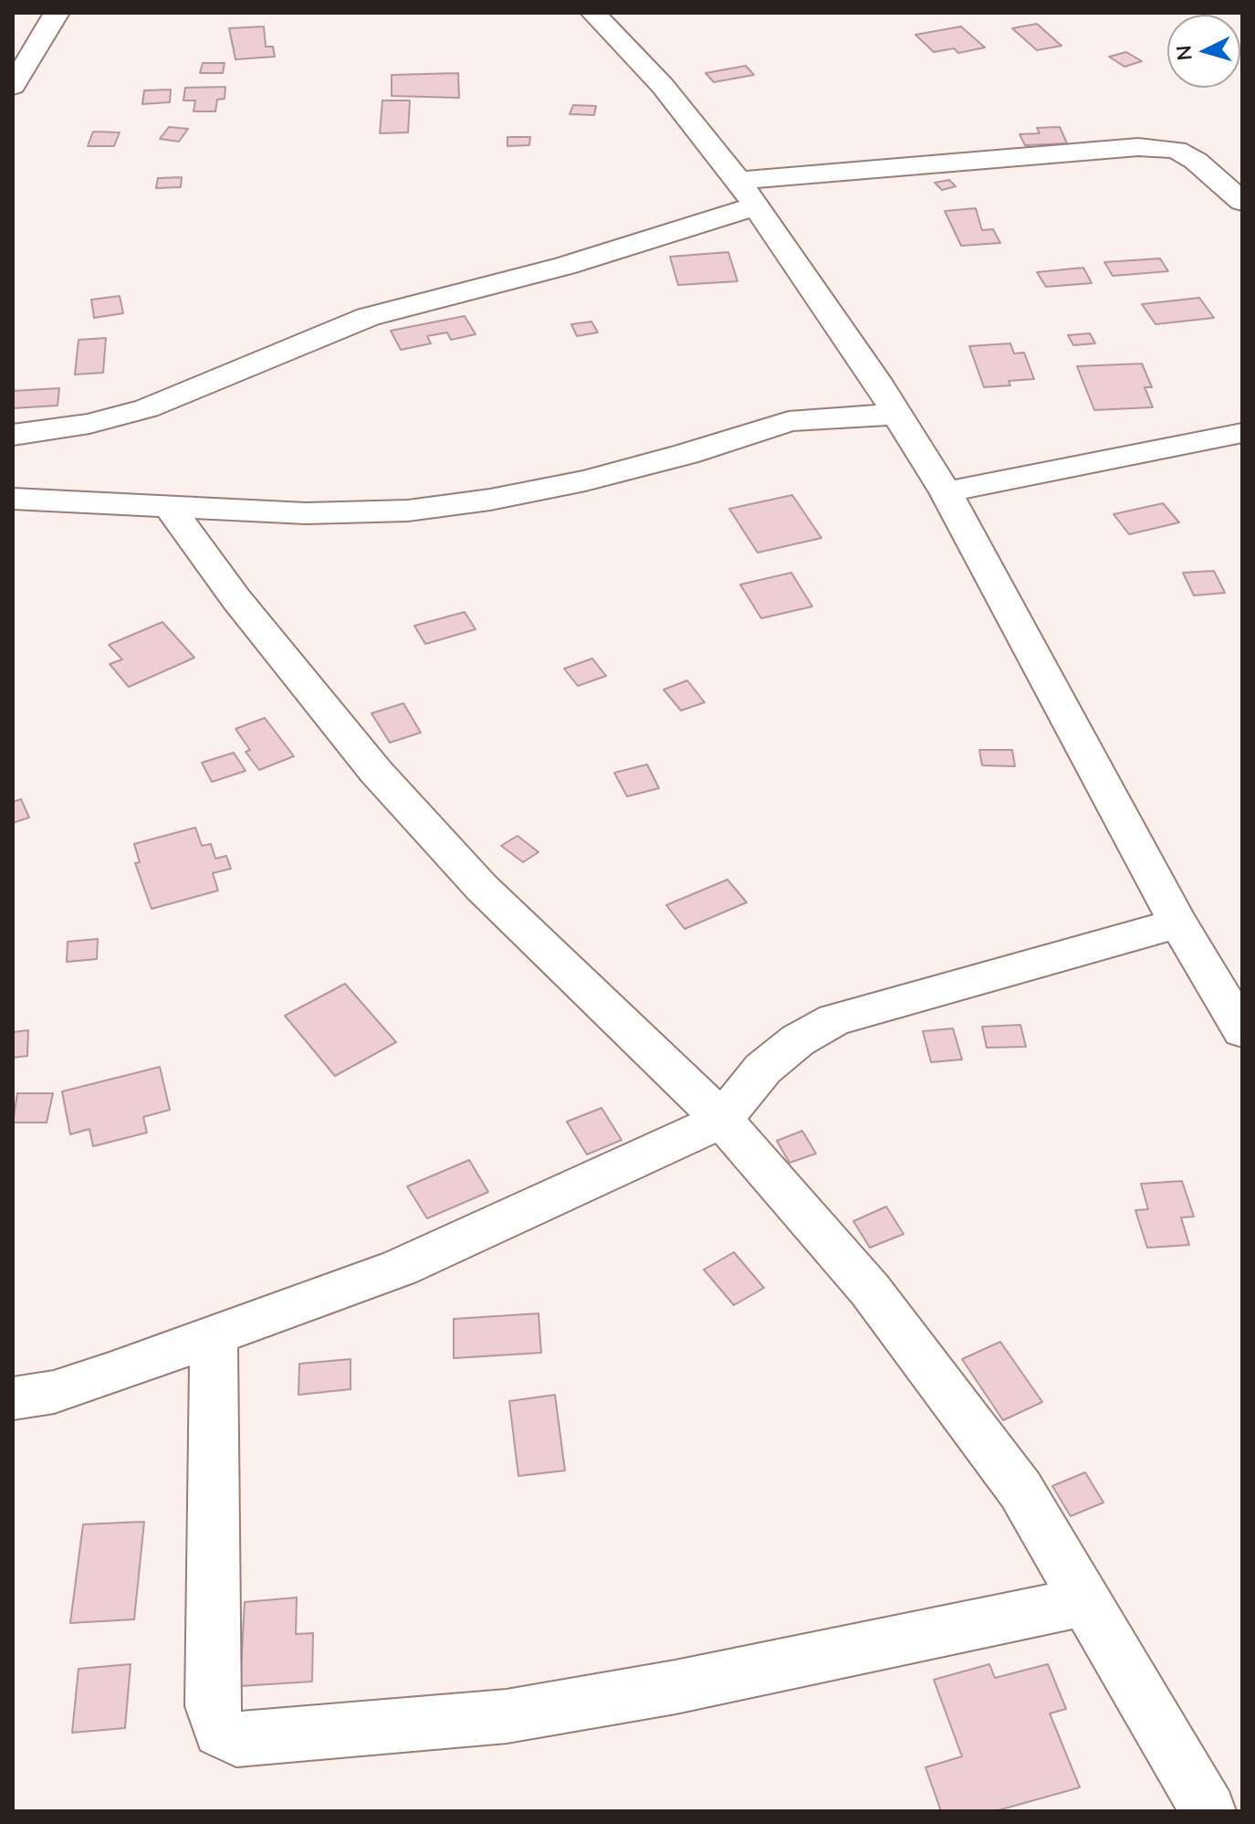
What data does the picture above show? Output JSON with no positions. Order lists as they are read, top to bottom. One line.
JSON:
{"north":"left"}
